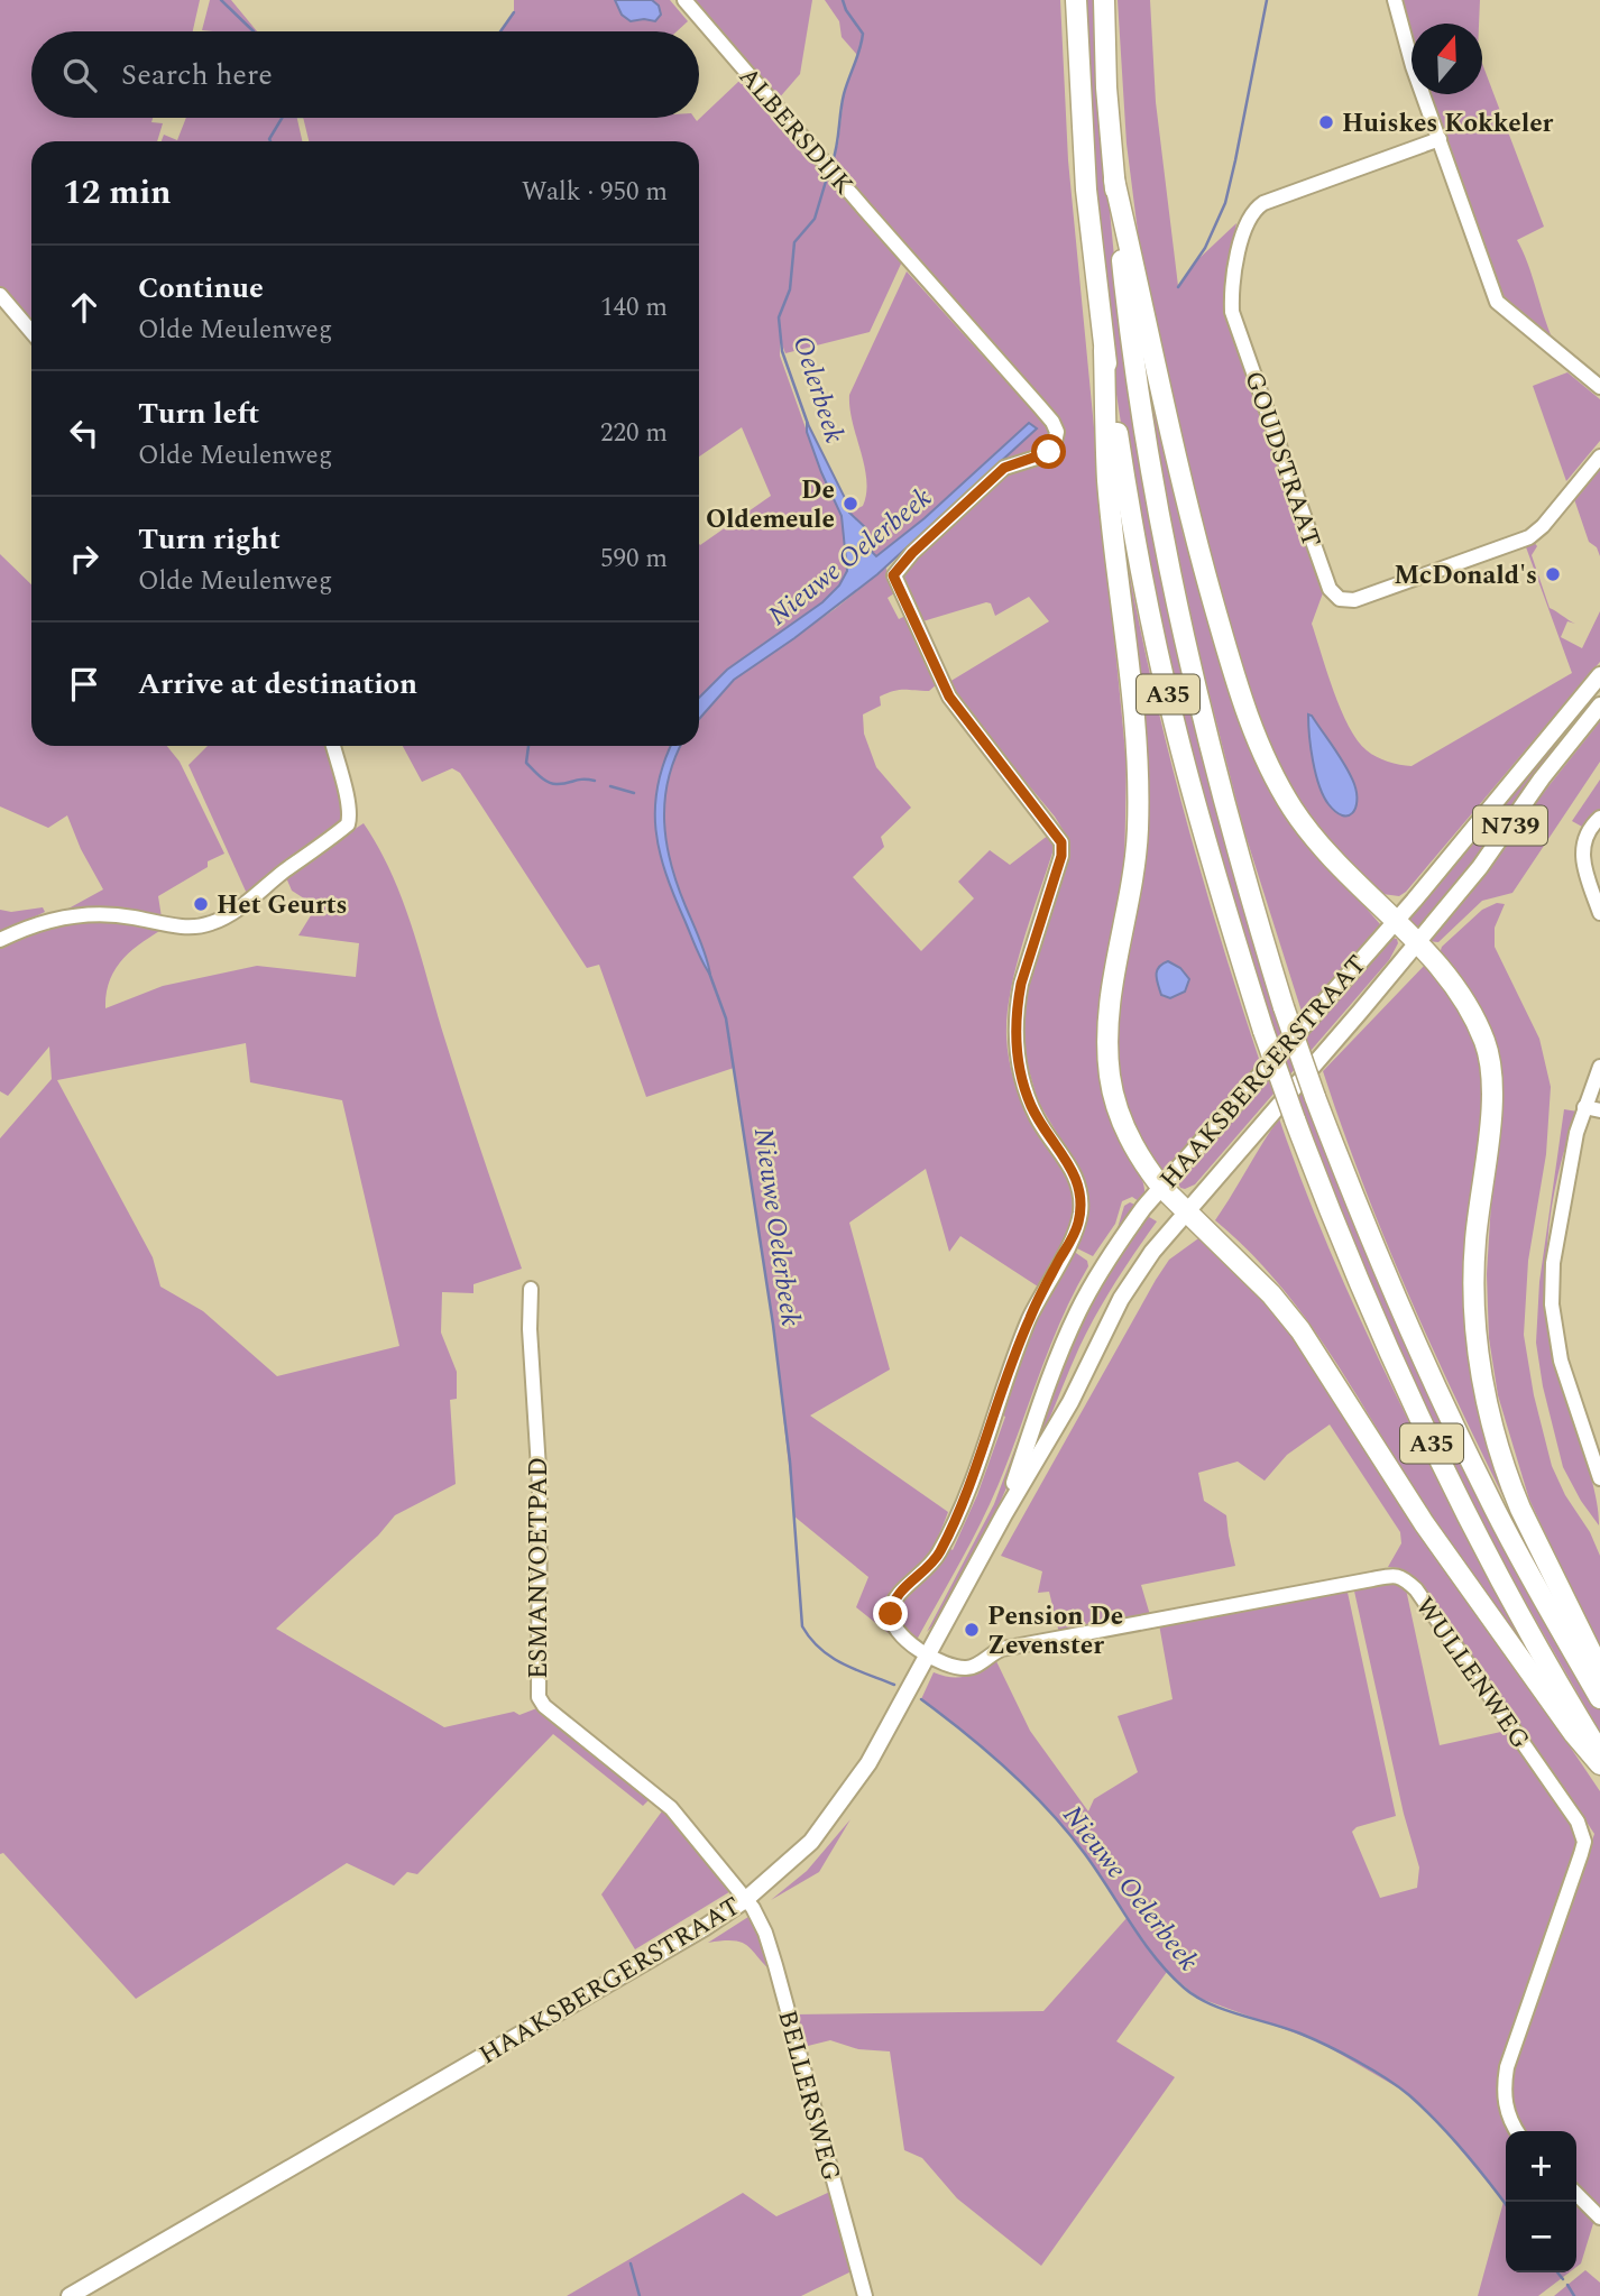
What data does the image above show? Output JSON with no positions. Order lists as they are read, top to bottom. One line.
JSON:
{"streets":{"highway":["A35"],"main road":["N739","HAAKSBERGERSTRAAT"],"street":["ALBERSDIJK","GOUDSTRAAT","ESMANVOETPAD","WULLENWEG","BELLERSWEG"]},"crossings":[["ALBERSDIJK","HAAKSBERGERSTRAAT"],["ALBERSDIJK","WULLENWEG"],["A35","HAAKSBERGERSTRAAT"],["HAAKSBERGERSTRAAT","ESMANVOETPAD"],["HAAKSBERGERSTRAAT","WULLENWEG"],["HAAKSBERGERSTRAAT","BELLERSWEG"],["ESMANVOETPAD","BELLERSWEG"]],"water":["Oelerbeek","Nieuwe Oelerbeek"],"places":["Huiskes Kokkeler","De Oldemeule","McDonald's","Het Geurts","Pension De Zevenster"],"north":"top","page":{"search":"Search here","heading":["12 min","Walk · 950 m"],"list":[["Continue","Olde Meulenweg","140 m"],["Turn left","Olde Meulenweg","220 m"],["Turn right","Olde Meulenweg","590 m"],"Arrive at destination"],"map_buttons":["+","−"]}}
